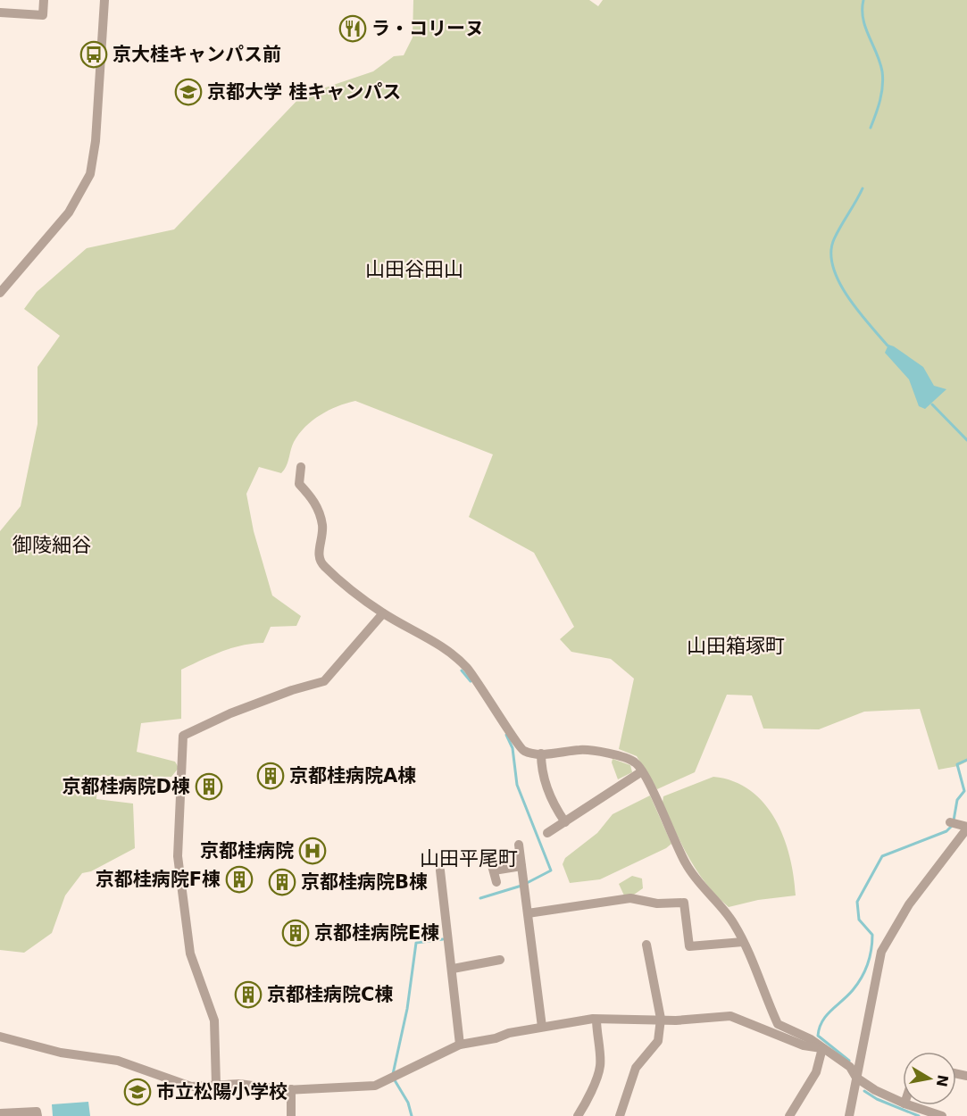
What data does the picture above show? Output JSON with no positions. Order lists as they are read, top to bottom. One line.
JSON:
{"districts":["山田谷田山","御陵細谷","山田箱塚町","山田平尾町"],"places":{"restaurant":["ラ・コリーヌ"],"bus stop":["京大桂キャンパス前"],"school or university":["京都大学 桂キャンパス","市立松陽小学校"],"building":["京都桂病院A棟","京都桂病院D棟","京都桂病院F棟","京都桂病院B棟","京都桂病院E棟","京都桂病院C棟"],"hospital":["京都桂病院"]},"north":"right"}
